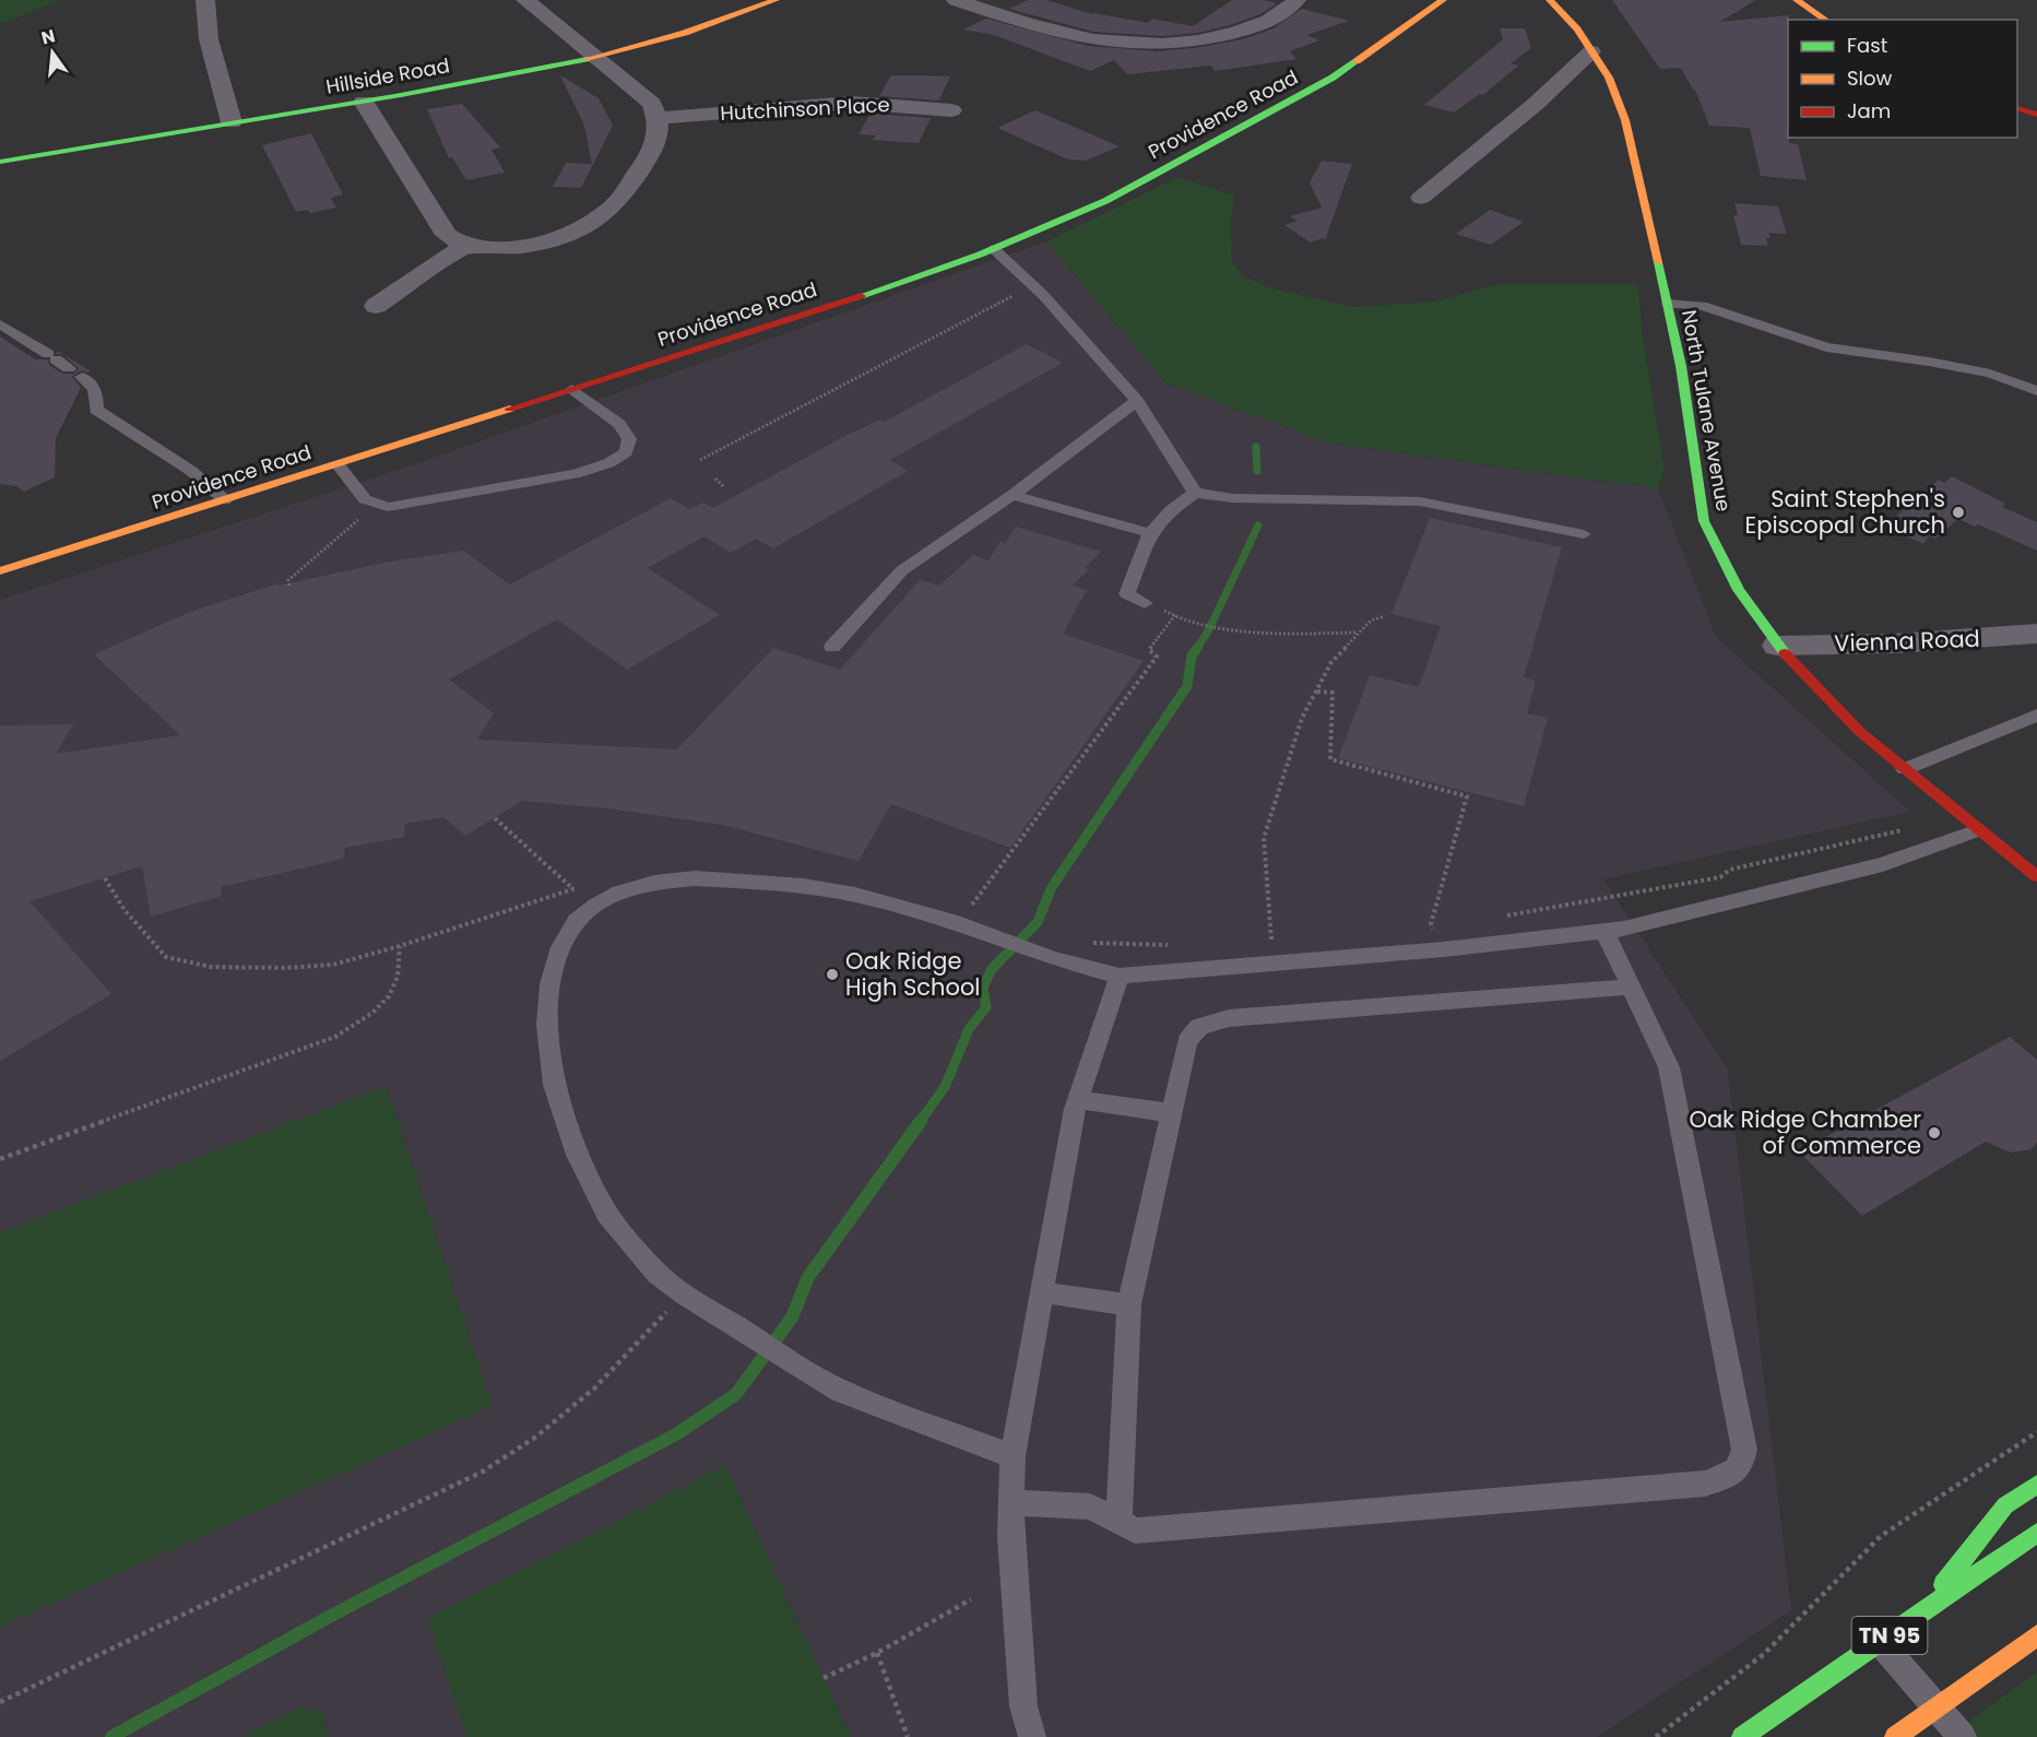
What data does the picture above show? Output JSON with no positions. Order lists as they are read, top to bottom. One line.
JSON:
{"streets":{"main road":["Hillside Road","Providence Road","North Tulane Avenue","TN 95"],"street":["Hutchinson Place","Vienna Road"]},"crossings":[["North Tulane Avenue","Vienna Road"]],"places":["Saint Stephen's Episcopal Church","Oak Ridge High School","Oak Ridge Chamber of Commerce"],"legend":["Fast","Slow","Jam"],"north":"top"}
